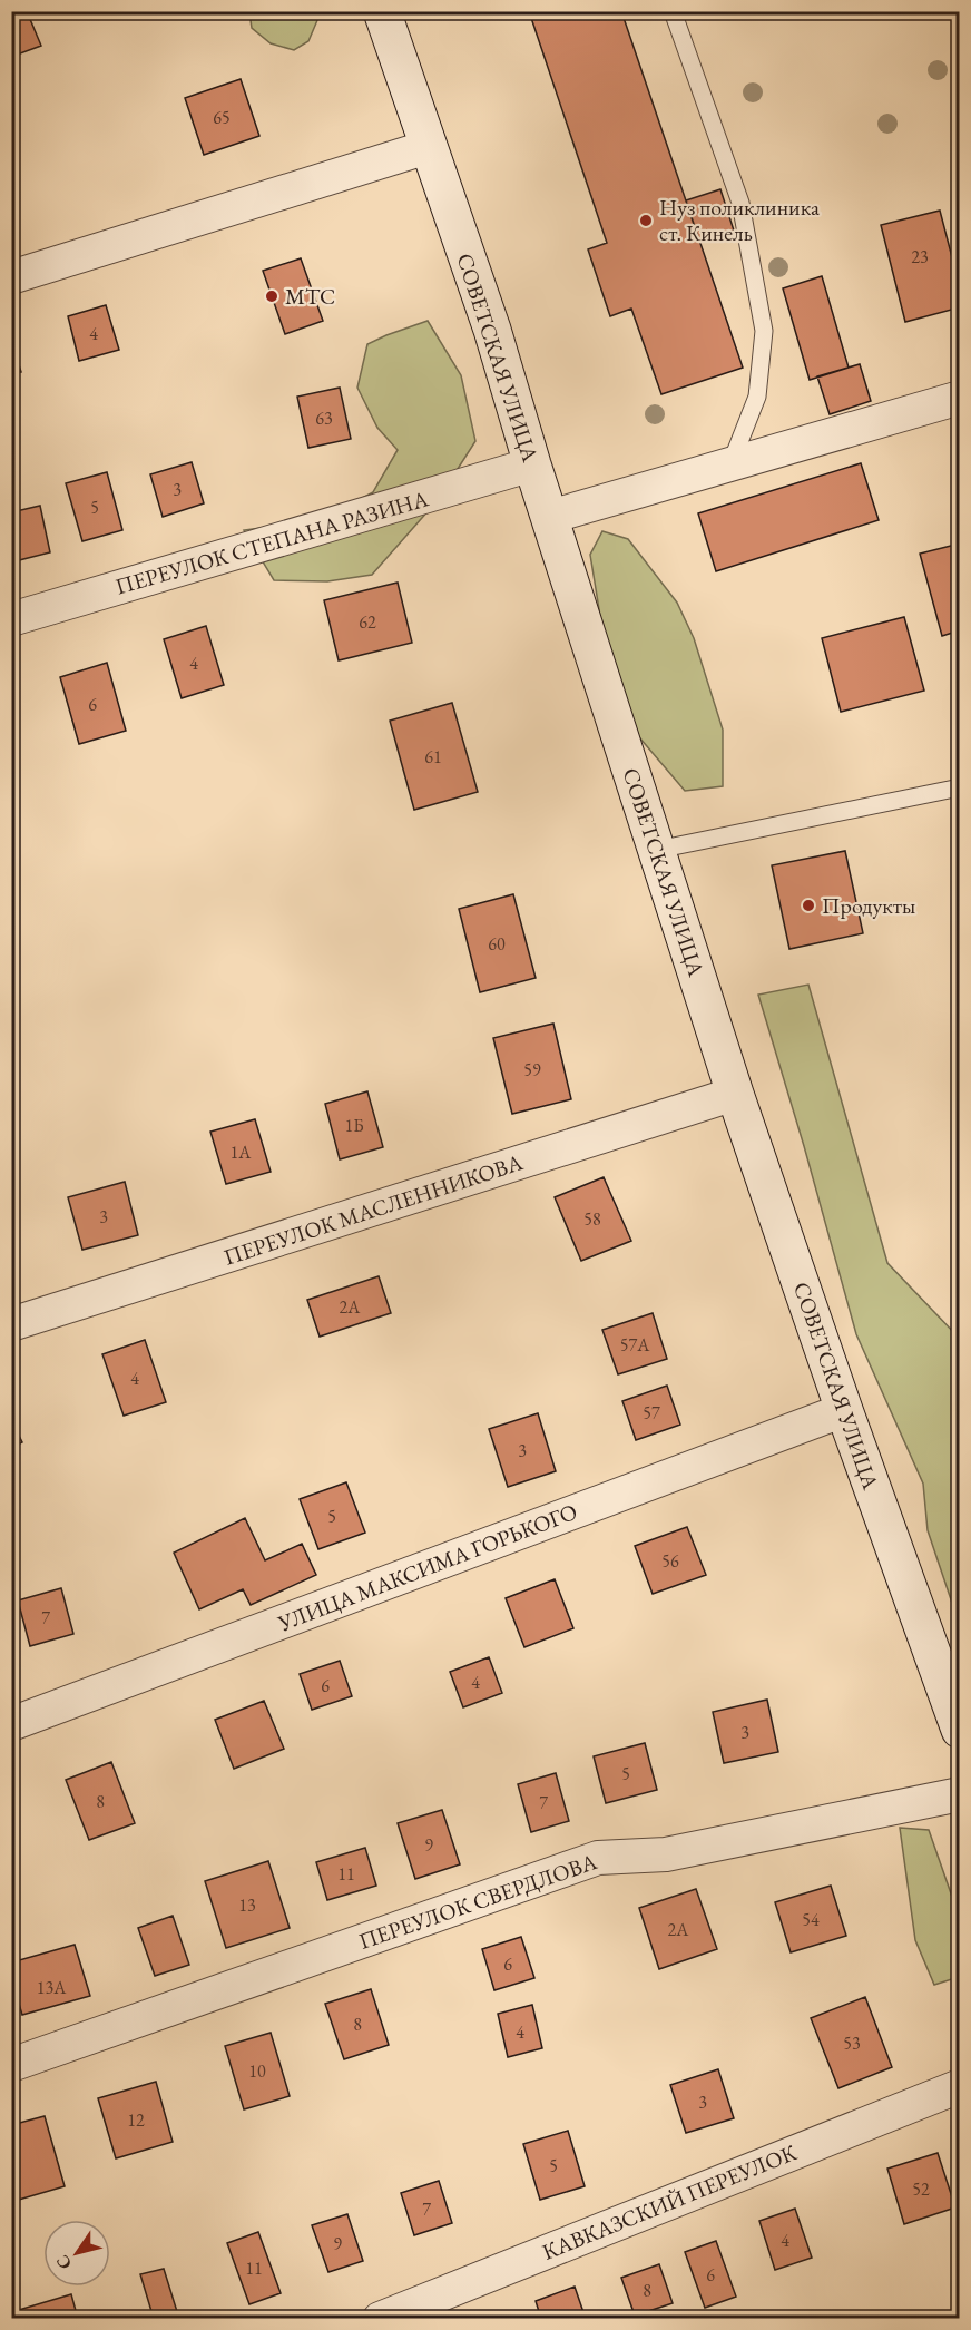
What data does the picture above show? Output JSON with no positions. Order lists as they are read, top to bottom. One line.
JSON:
{"streets":{"main road":["СОВЕТСКАЯ УЛИЦА"],"street":["ПЕРЕУЛОК СТЕПАНА РАЗИНА","ПЕРЕУЛОК МАСЛЕННИКОВА","УЛИЦА МАКСИМА ГОРЬКОГО","ПЕРЕУЛОК СВЕРДЛОВА","КАВКАЗСКИЙ ПЕРЕУЛОК"]},"crossings":[["СОВЕТСКАЯ УЛИЦА","ПЕРЕУЛОК СТЕПАНА РАЗИНА"],["СОВЕТСКАЯ УЛИЦА","ПЕРЕУЛОК МАСЛЕННИКОВА"],["СОВЕТСКАЯ УЛИЦА","УЛИЦА МАКСИМА ГОРЬКОГО"]],"places":["Нуз поликлиника ст. Кинель","МТС","Продукты"],"house_numbers":["65","23","4","63","3","5","62","4","6","61","60","59","1Б","1А","3","58","2А","57А","4","57","3","5","56","7","4","6","3","5","8","7","9","11","13","54","2А","6","13А","8","4","53","10","3","12","5","52","7","4","9","11","6","8"],"north":"bottom left"}
